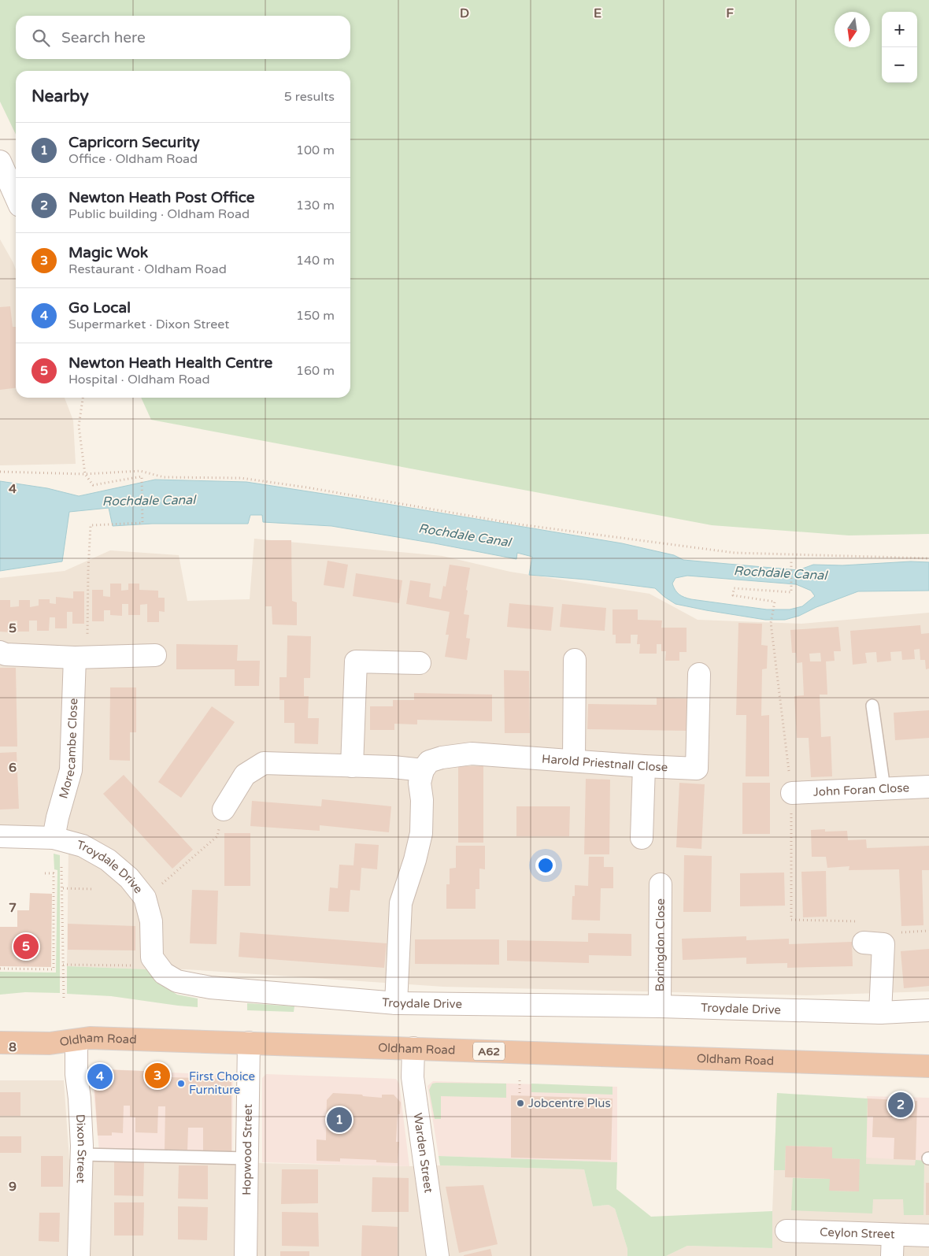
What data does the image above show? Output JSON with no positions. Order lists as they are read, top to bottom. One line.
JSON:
{"streets":{"highway":["Oldham Road","A62"],"street":["Morecambe Close","Harold Priestnall Close","John Foran Close","Troydale Drive","Boringdon Close","Dixon Street","Hopwood Street","Warden Street","Ceylon Street"]},"crossings":[["Morecambe Close","Troydale Drive"],["Troydale Drive","Boringdon Close"],["Oldham Road","Dixon Street"],["Oldham Road","Hopwood Street"],["Oldham Road","Warden Street"]],"water":["Rochdale Canal"],"places":["First Choice Furniture","Jobcentre Plus"],"north":"bottom","page":{"map_buttons":["+","−"],"search":"Search here","heading":["Nearby","5 results"],"list":[{"mark":"1","name":"Capricorn Security","note":"Office · Oldham Road","value":"100 m"},{"mark":"2","name":"Newton Heath Post Office","note":"Public building · Oldham Road","value":"130 m"},{"mark":"3","name":"Magic Wok","note":"Restaurant · Oldham Road","value":"140 m"},{"mark":"4","name":"Go Local","note":"Supermarket · Dixon Street","value":"150 m"},{"mark":"5","name":"Newton Heath Health Centre","note":"Hospital · Oldham Road","value":"160 m"}],"pins":["5","3","4","2","1"]},"grid":{"columns":["D","E","F"],"rows":["4","5","6","7","8","9"]}}
